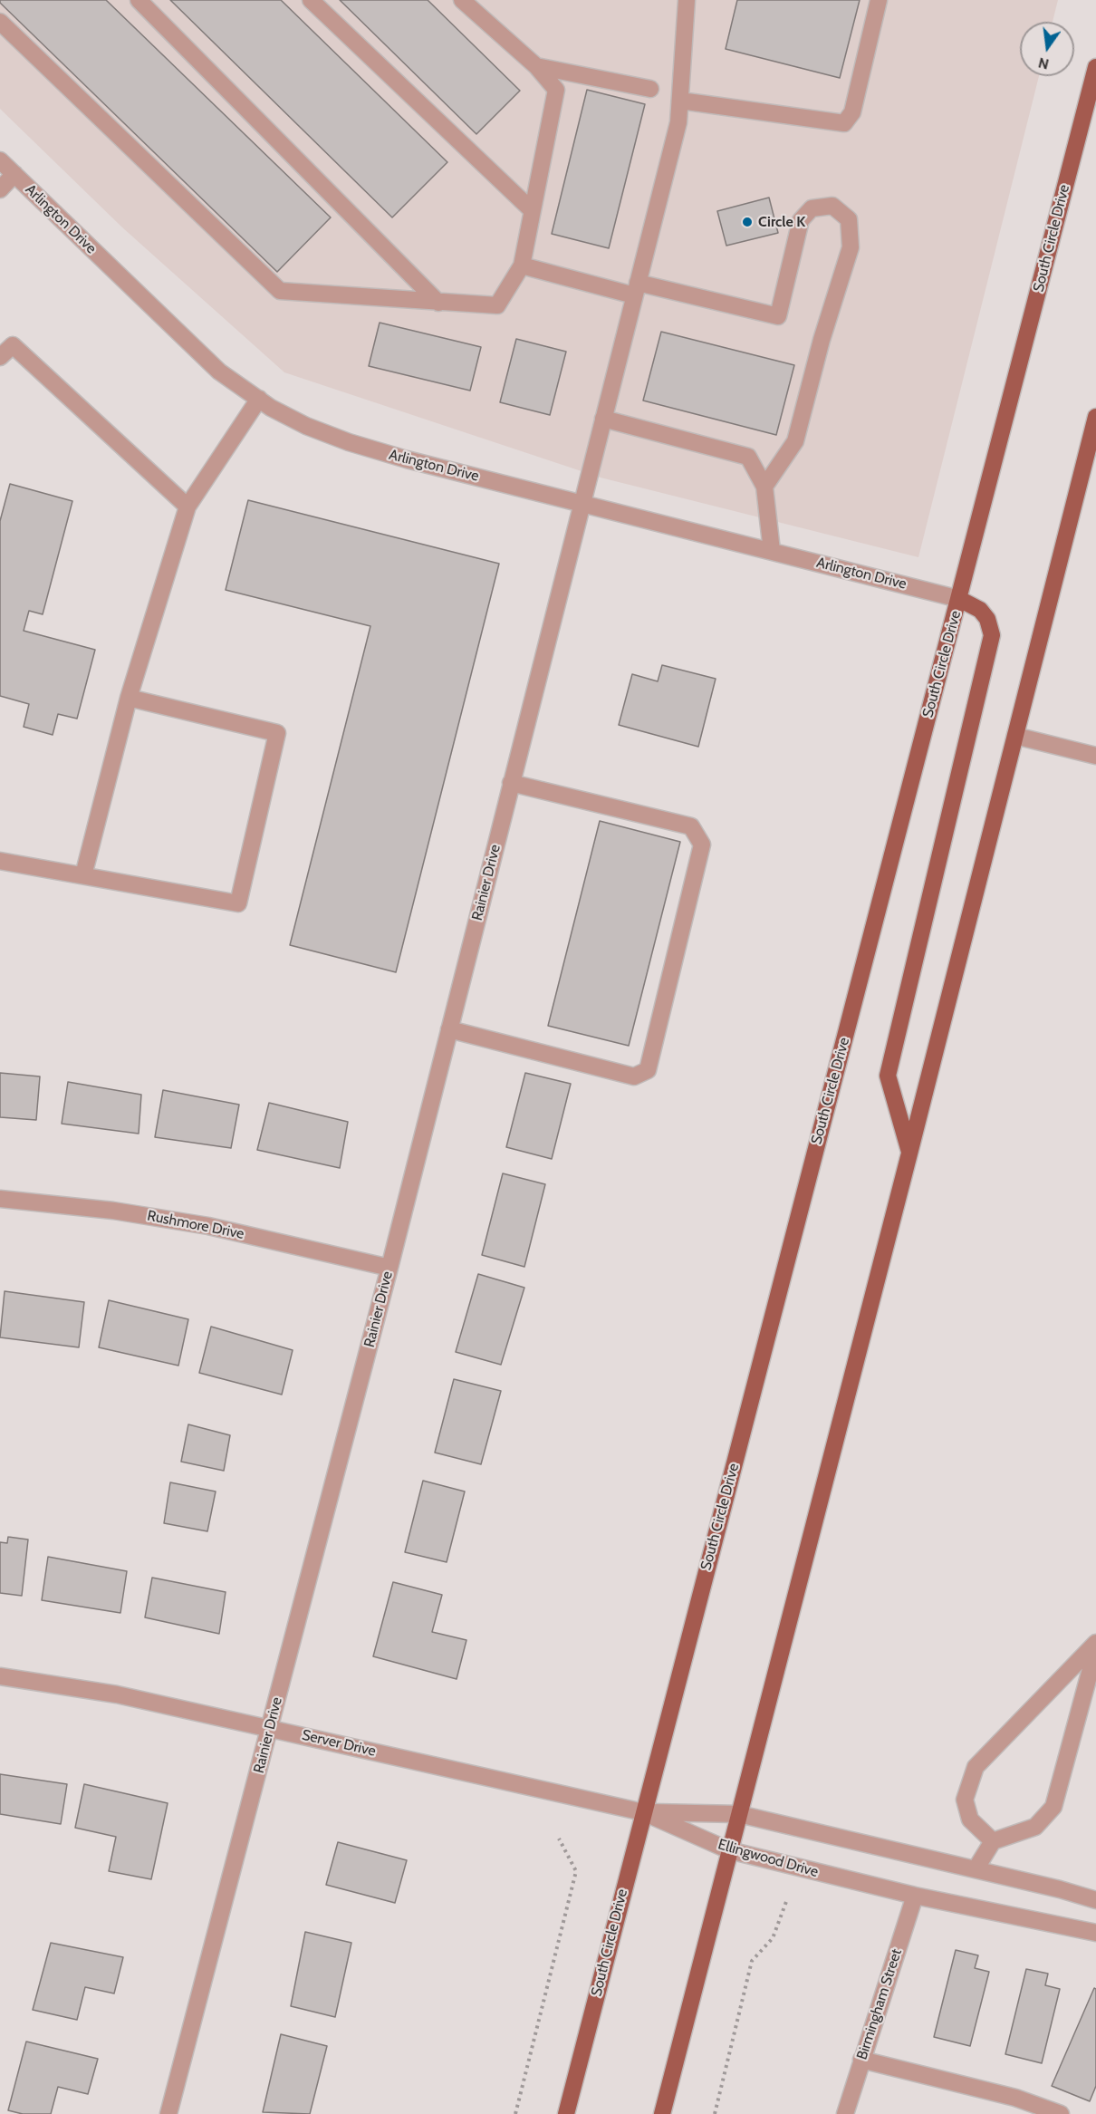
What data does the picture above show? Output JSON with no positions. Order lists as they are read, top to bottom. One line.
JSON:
{"streets":{"main road":["South Circle Drive"],"street":["Arlington Drive","Rainier Drive","Rushmore Drive","Server Drive","Ellingwood Drive","Birmingham Street"]},"crossings":[["Arlington Drive","South Circle Drive"],["Arlington Drive","Rainier Drive"],["South Circle Drive","Server Drive"],["South Circle Drive","Ellingwood Drive"],["Rainier Drive","Rushmore Drive"],["Rainier Drive","Server Drive"],["Server Drive","Ellingwood Drive"],["Ellingwood Drive","Birmingham Street"]],"places":["Circle K"],"north":"bottom"}
